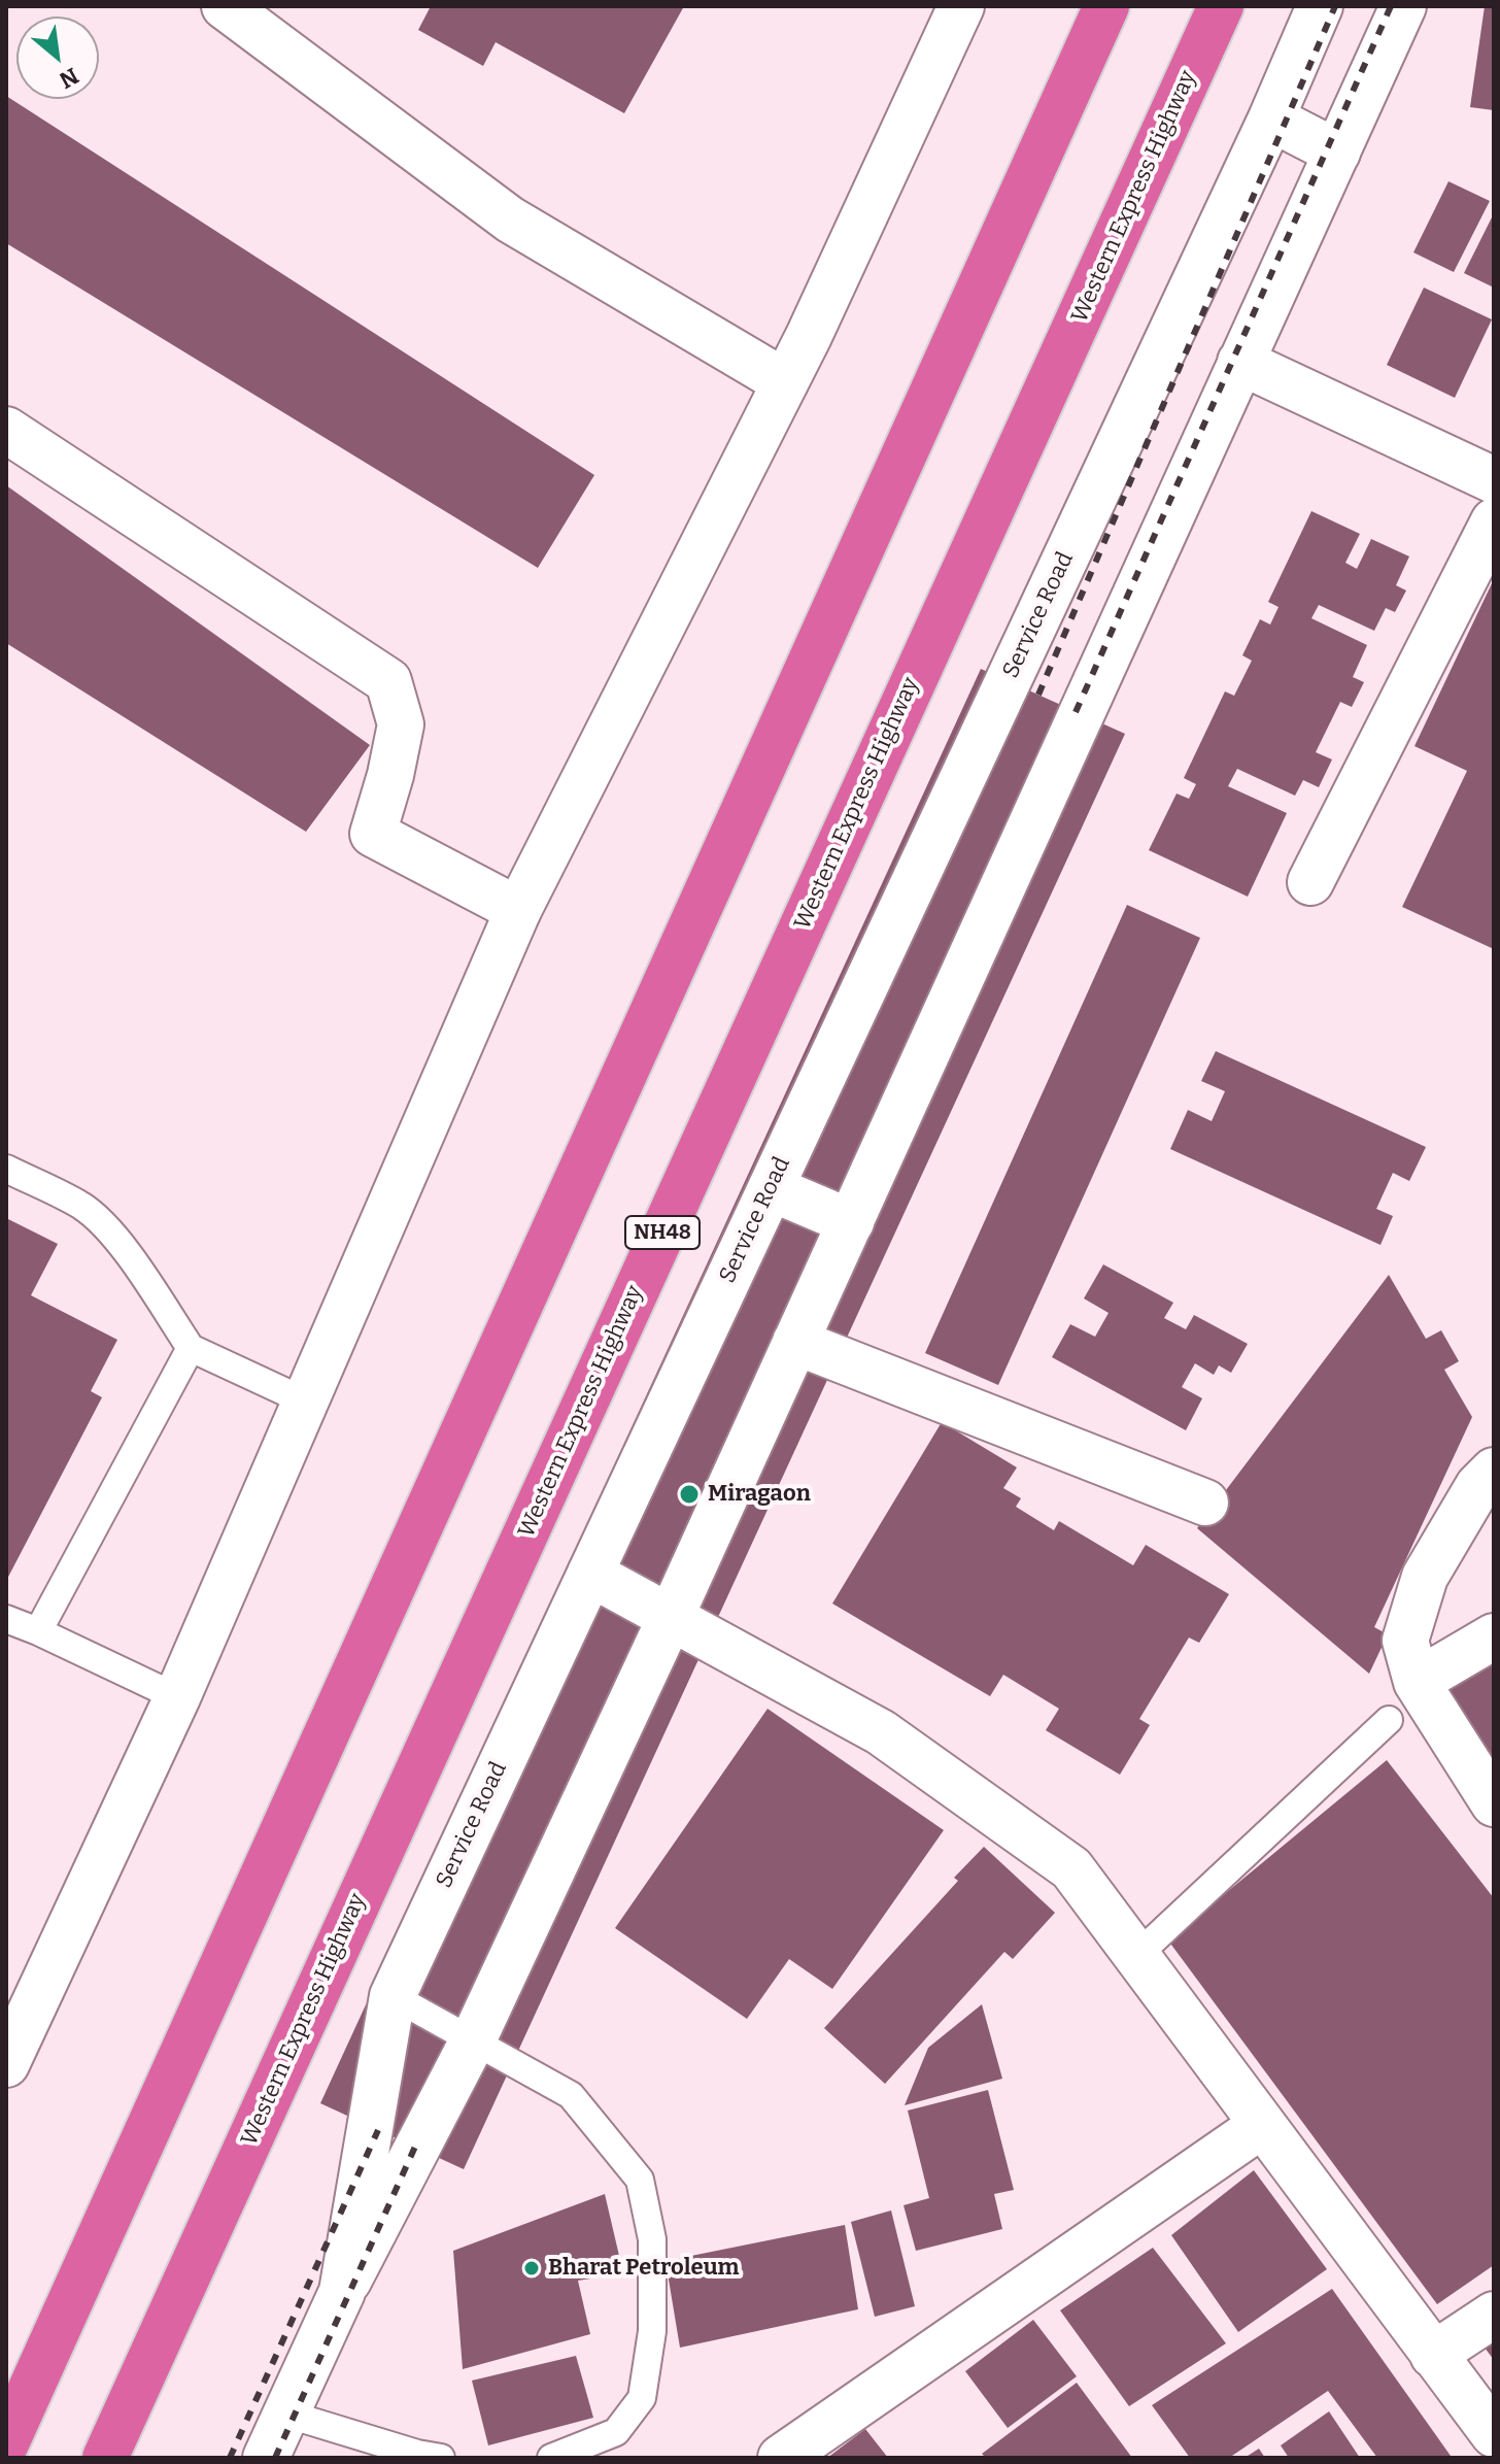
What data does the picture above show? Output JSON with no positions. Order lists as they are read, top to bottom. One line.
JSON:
{"streets":{"highway":["Western Express Highway","NH48"],"street":["Service Road"]},"places":["Miragaon","Bharat Petroleum"],"north":"bottom right"}
